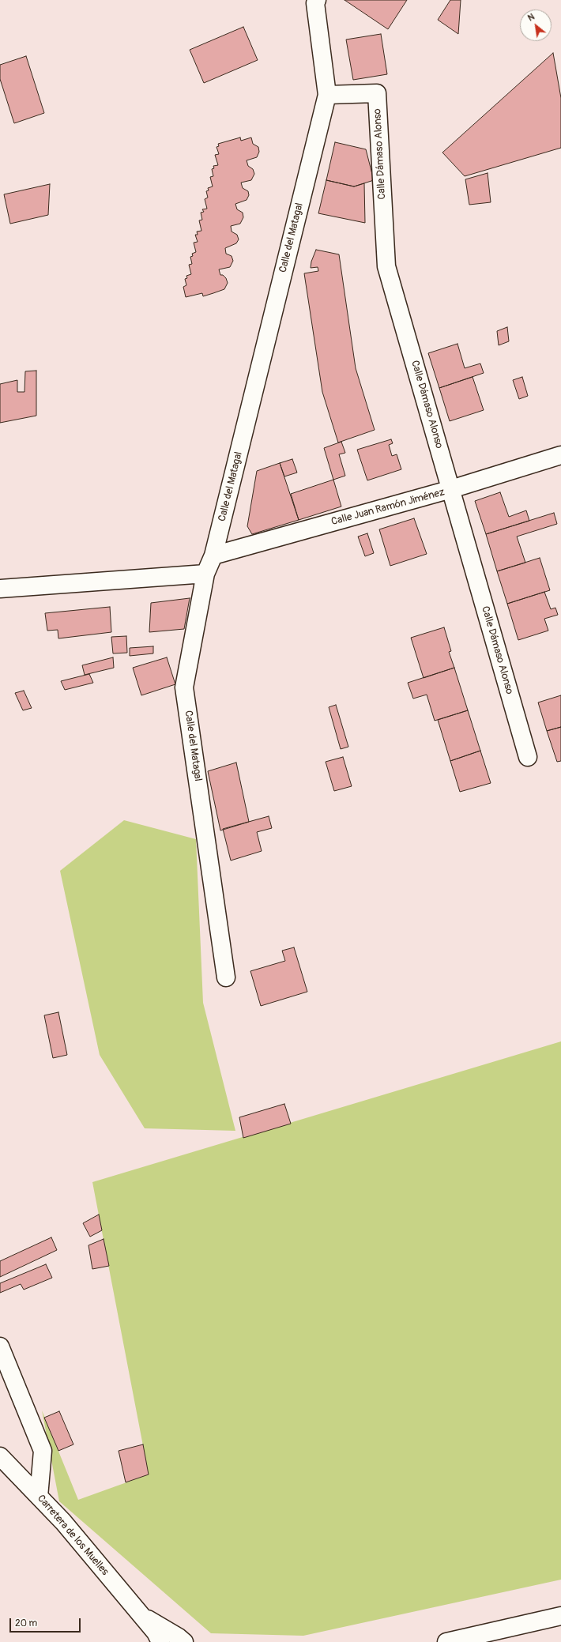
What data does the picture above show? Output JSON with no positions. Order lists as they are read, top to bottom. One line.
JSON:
{"streets":{"street":["Calle Dámaso Alonso","Calle del Matagal","Calle Juan Ramón Jiménez","Carretera de los Muelles"]},"crossings":[["Calle Dámaso Alonso","Calle del Matagal"],["Calle Dámaso Alonso","Calle Juan Ramón Jiménez"],["Calle del Matagal","Calle Juan Ramón Jiménez"]],"scale_bar":"20 m","north":"top left"}
